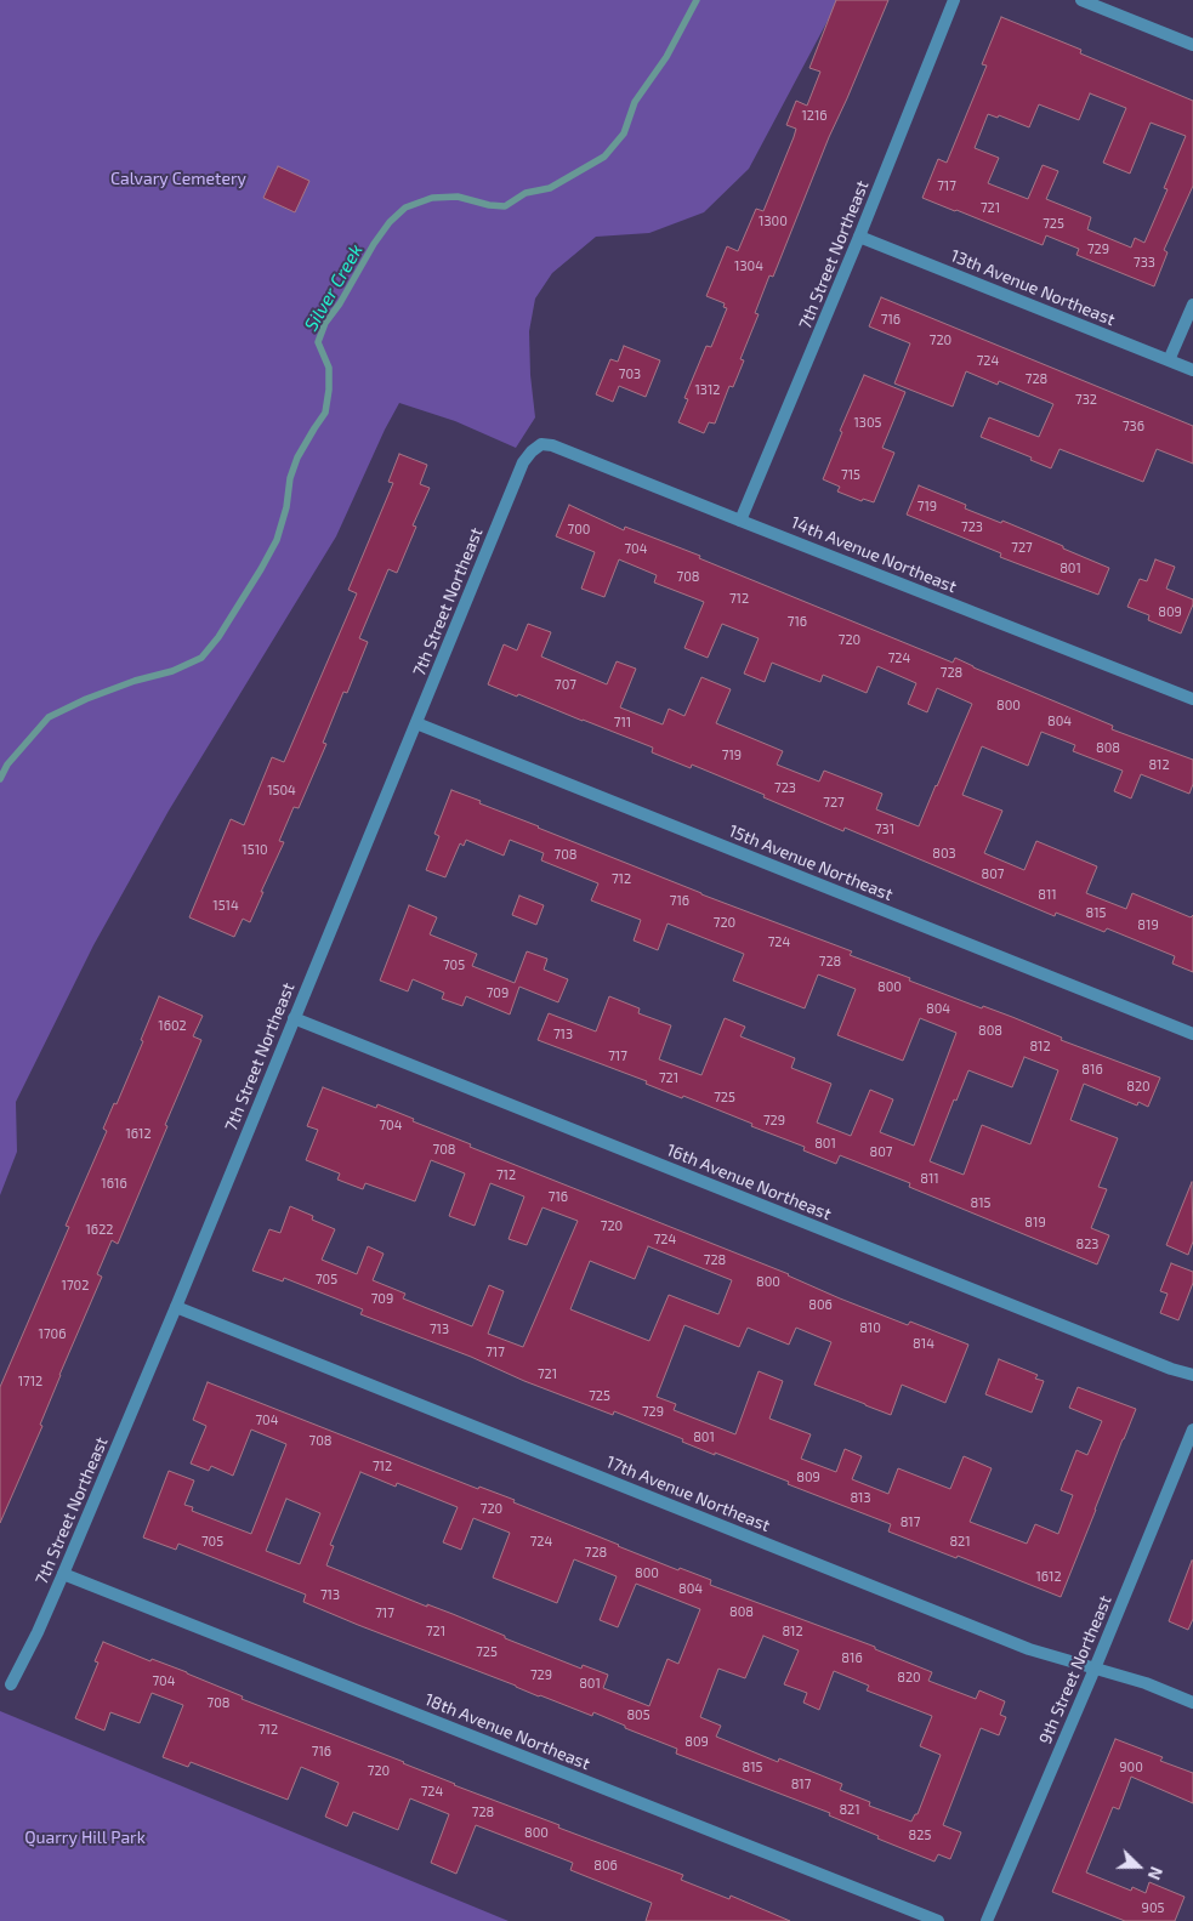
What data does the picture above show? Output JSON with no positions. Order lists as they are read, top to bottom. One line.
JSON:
{"streets":{"street":["7th Street Northeast","13th Avenue Northeast","14th Avenue Northeast","15th Avenue Northeast","16th Avenue Northeast","17th Avenue Northeast","9th Street Northeast","18th Avenue Northeast"]},"crossings":[["7th Street Northeast","13th Avenue Northeast"],["7th Street Northeast","14th Avenue Northeast"],["7th Street Northeast","15th Avenue Northeast"],["7th Street Northeast","16th Avenue Northeast"],["7th Street Northeast","17th Avenue Northeast"],["7th Street Northeast","18th Avenue Northeast"],["17th Avenue Northeast","9th Street Northeast"]],"water":["Silver Creek"],"parks":["Calvary Cemetery","Quarry Hill Park"],"house_numbers":["1216","717","721","1300","725","729","733","1304","716","720","724","703","728","1312","732","1305","736","715","719","723","700","727","704","801","708","712","809","716","720","724","728","707","800","804","711","808","719","812","723","1504","727","731","1510","803","708","807","712","811","716","1514","815","720","819","724","728","705","800","709","804","1602","808","713","812","717","816","721","820","725","729","704","1612","801","708","807","712","811","1616","716","815","819","720","1622","724","823","728","705","800","1702","709","806","810","713","1706","814","717","721","1712","725","729","704","801","708","712","809","813","720","817","705","724","821","728","800","1612","804","713","808","717","721","812","725","816","729","820","704","801","708","805","712","809","716","815","900","720","817","724","821","728","800","825","806","905"],"north":"right"}
